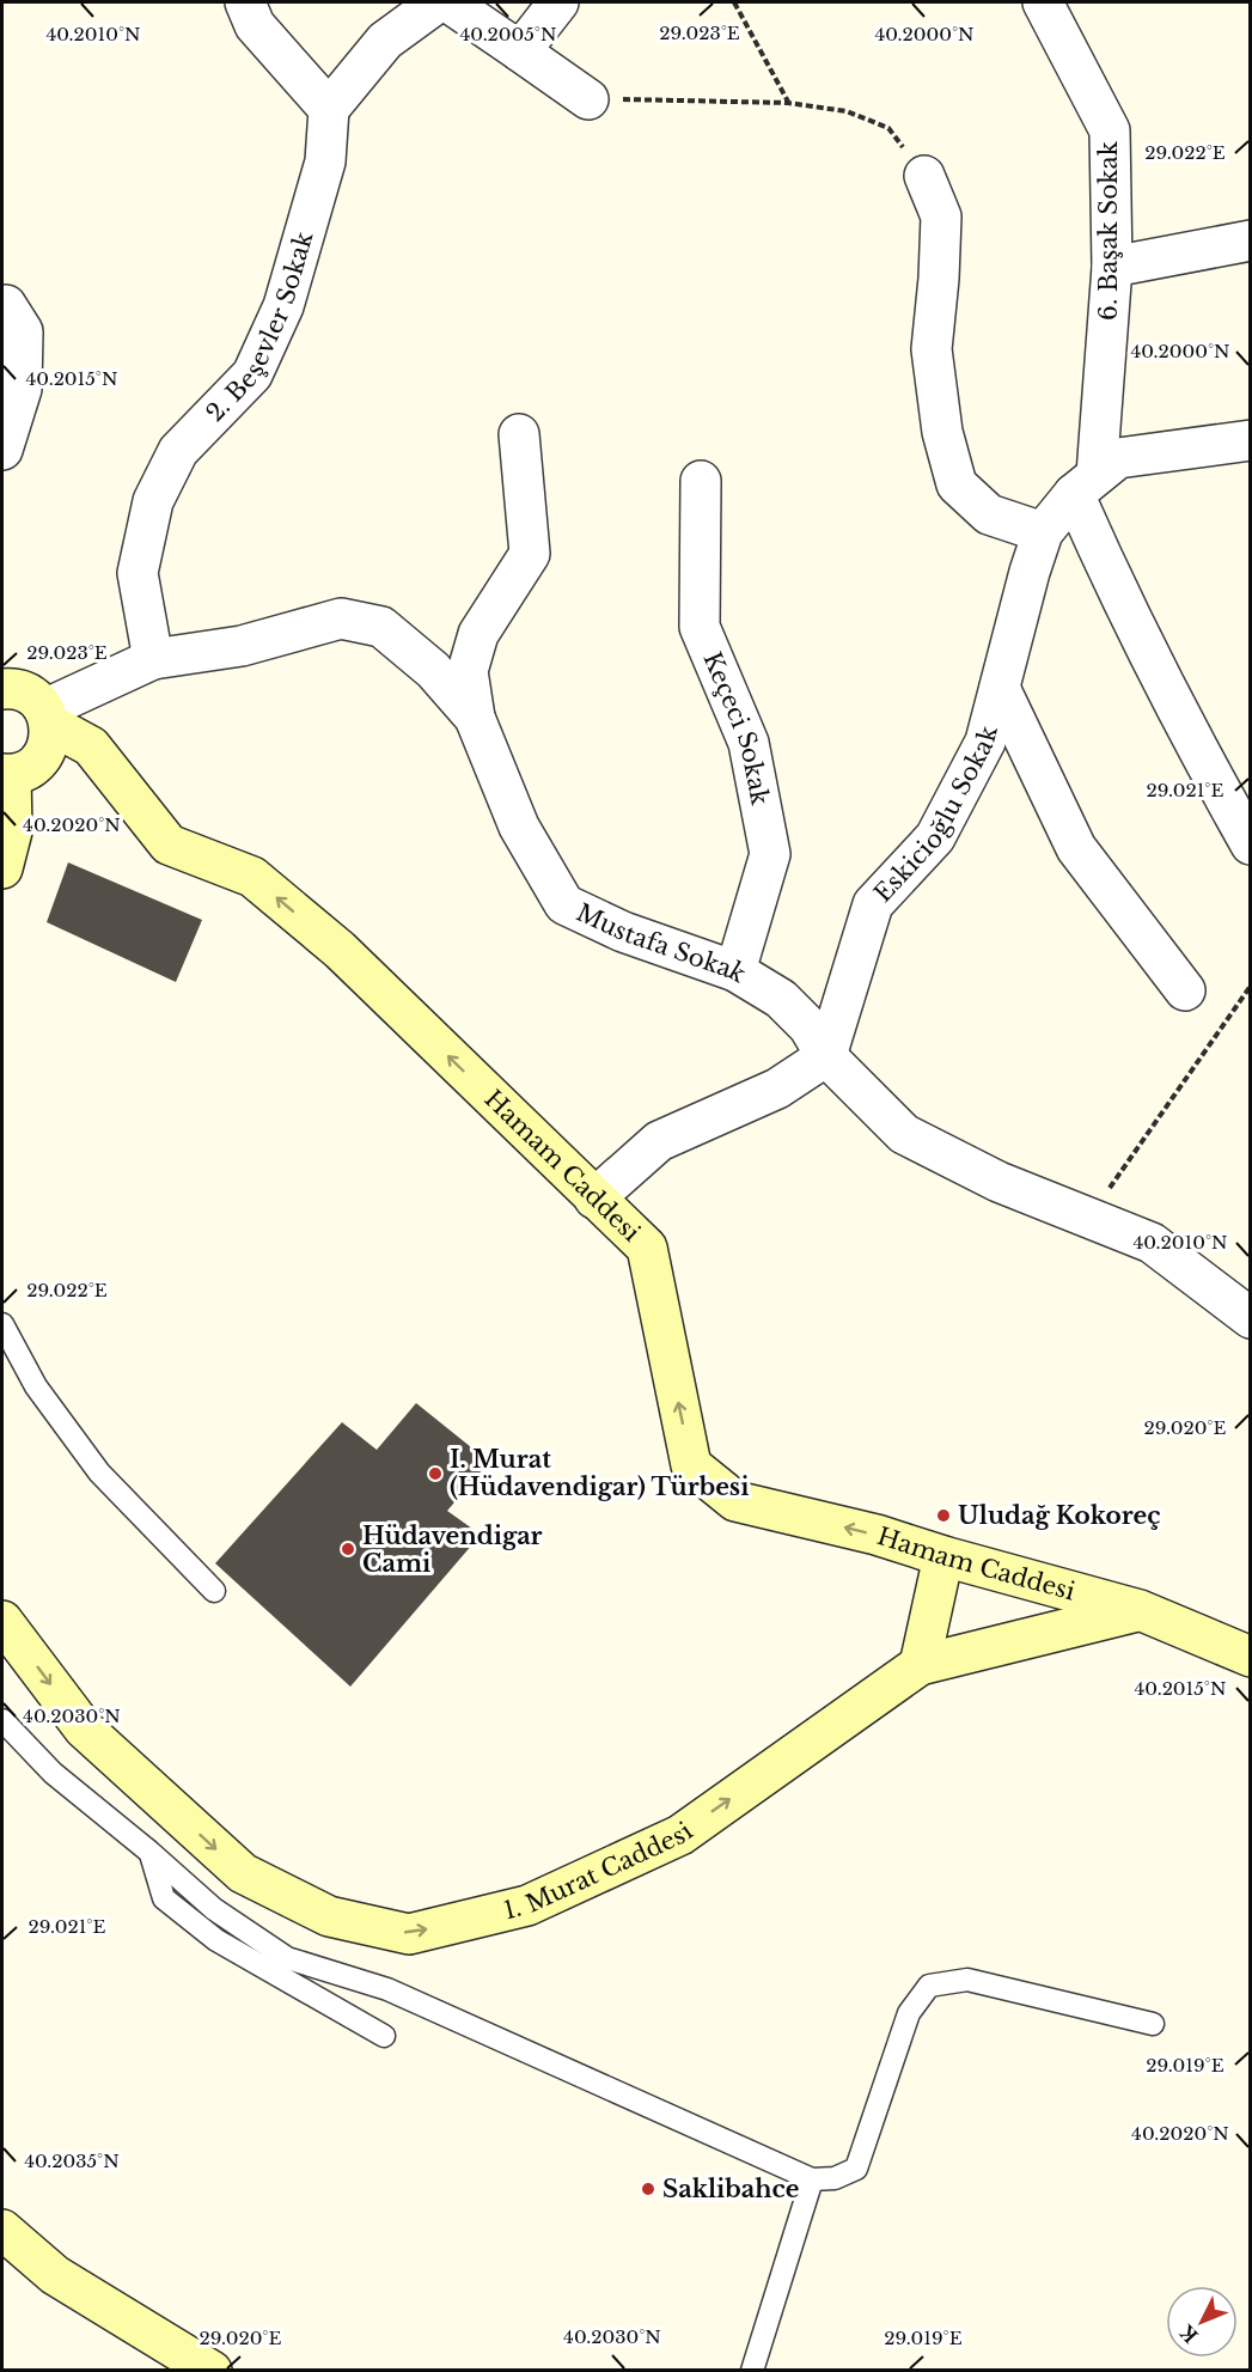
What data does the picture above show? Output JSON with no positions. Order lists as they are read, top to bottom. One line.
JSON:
{"streets":{"main road":["Hamam Caddesi","1. Murat Caddesi"],"street":["6. Başak Sokak","2. Beşevler Sokak","Keçeci Sokak","Eskicioğlu Sokak","Mustafa Sokak"]},"crossings":[["6. Başak Sokak","Eskicioğlu Sokak"],["2. Beşevler Sokak","Mustafa Sokak"],["Keçeci Sokak","Mustafa Sokak"],["Eskicioğlu Sokak","Mustafa Sokak"],["Mustafa Sokak","Hamam Caddesi"],["Hamam Caddesi","1. Murat Caddesi"]],"one_way":["Hamam Caddesi","1. Murat Caddesi"],"places":["I. Murat (Hüdavendigar) Türbesi","Uludağ Kokoreç","Hüdavendigar Cami","Saklibahce"],"north":"bottom left","coordinates":["29.023°E","40.2010°N","40.2005°N","40.2000°N","29.022°E","40.2015°N","29.021°E","40.2020°N","29.020°E","40.2030°N","29.019°E","40.2035°N"]}
